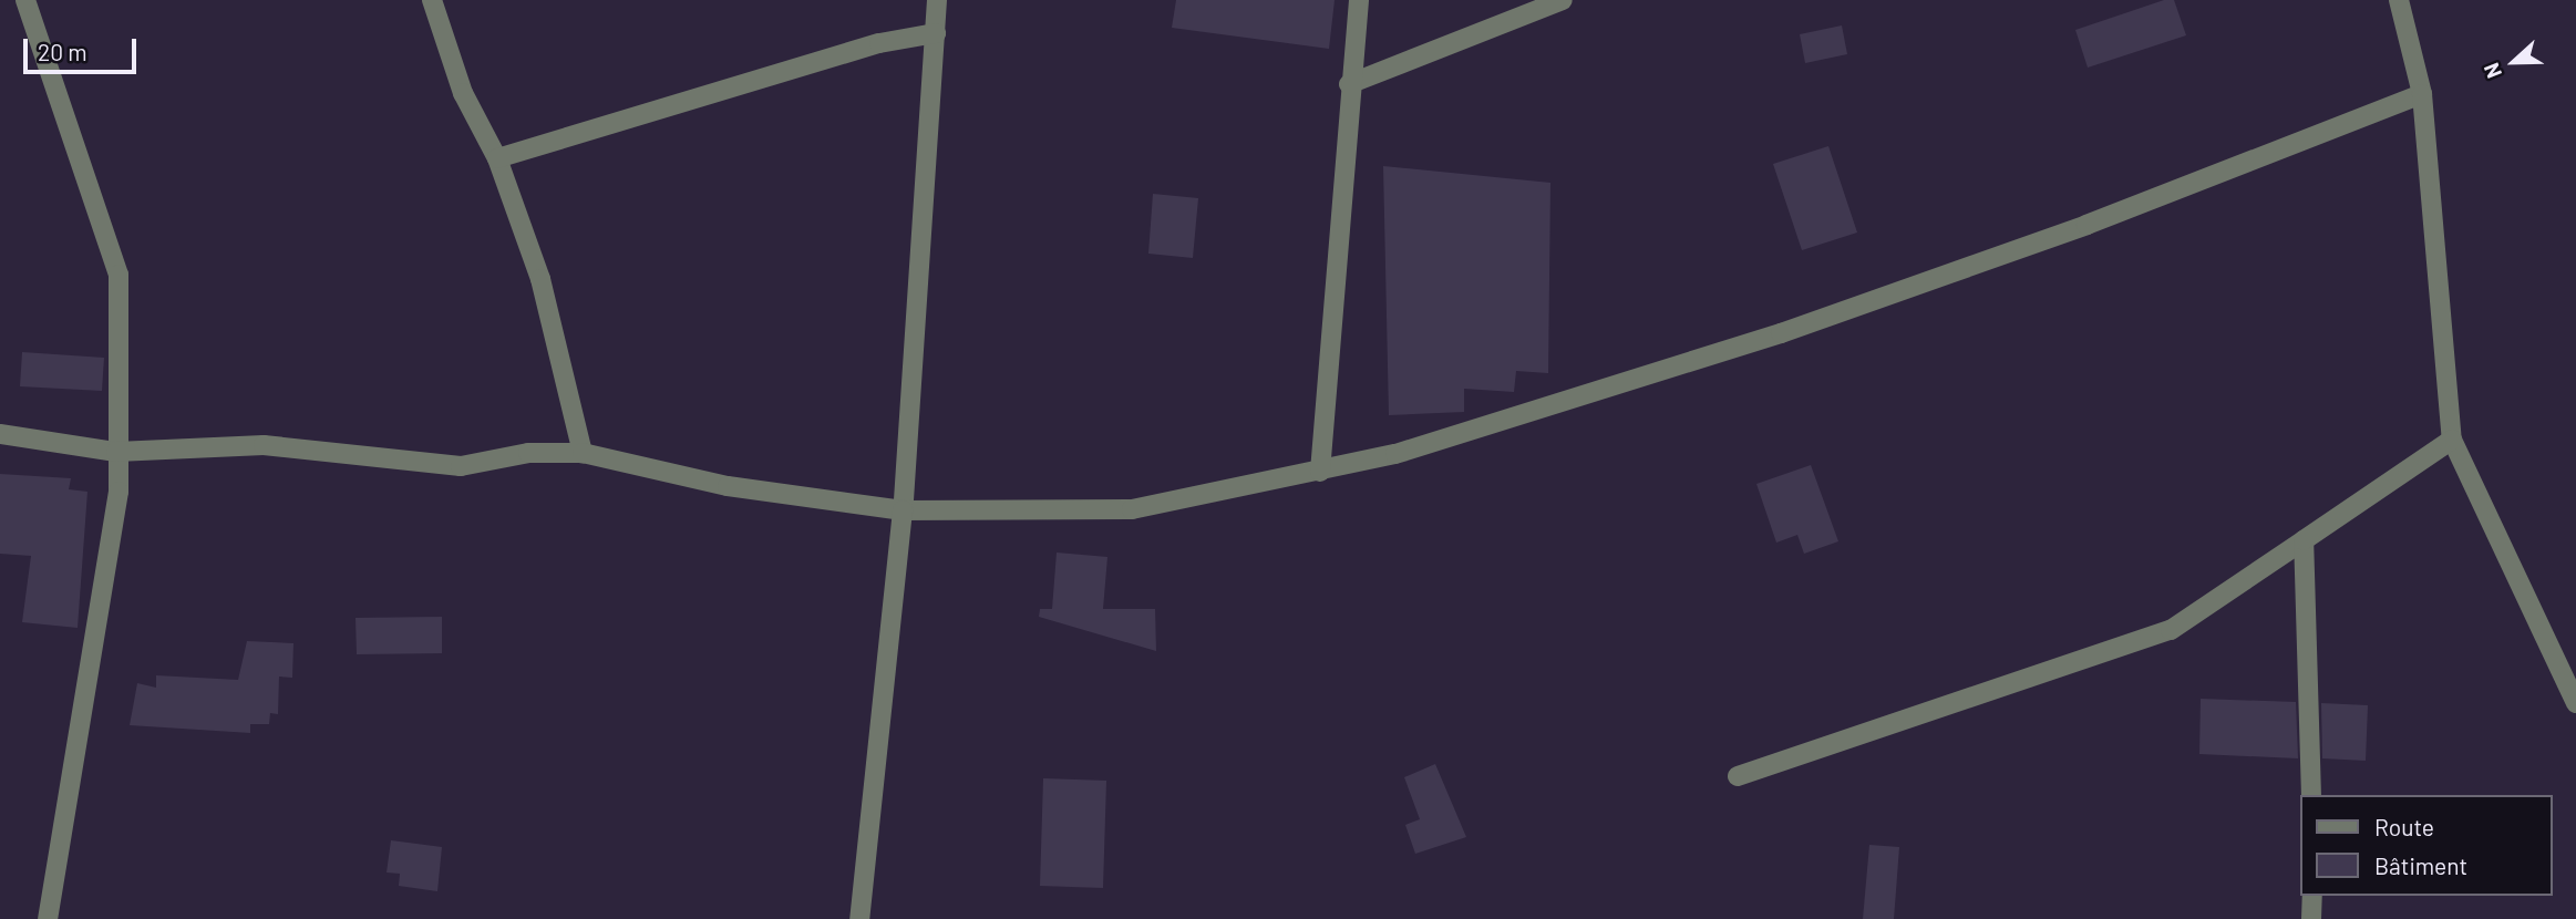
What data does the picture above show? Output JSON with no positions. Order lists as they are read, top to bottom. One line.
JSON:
{"legend":["Route","Bâtiment"],"scale_bar":"20 m","north":"left"}
